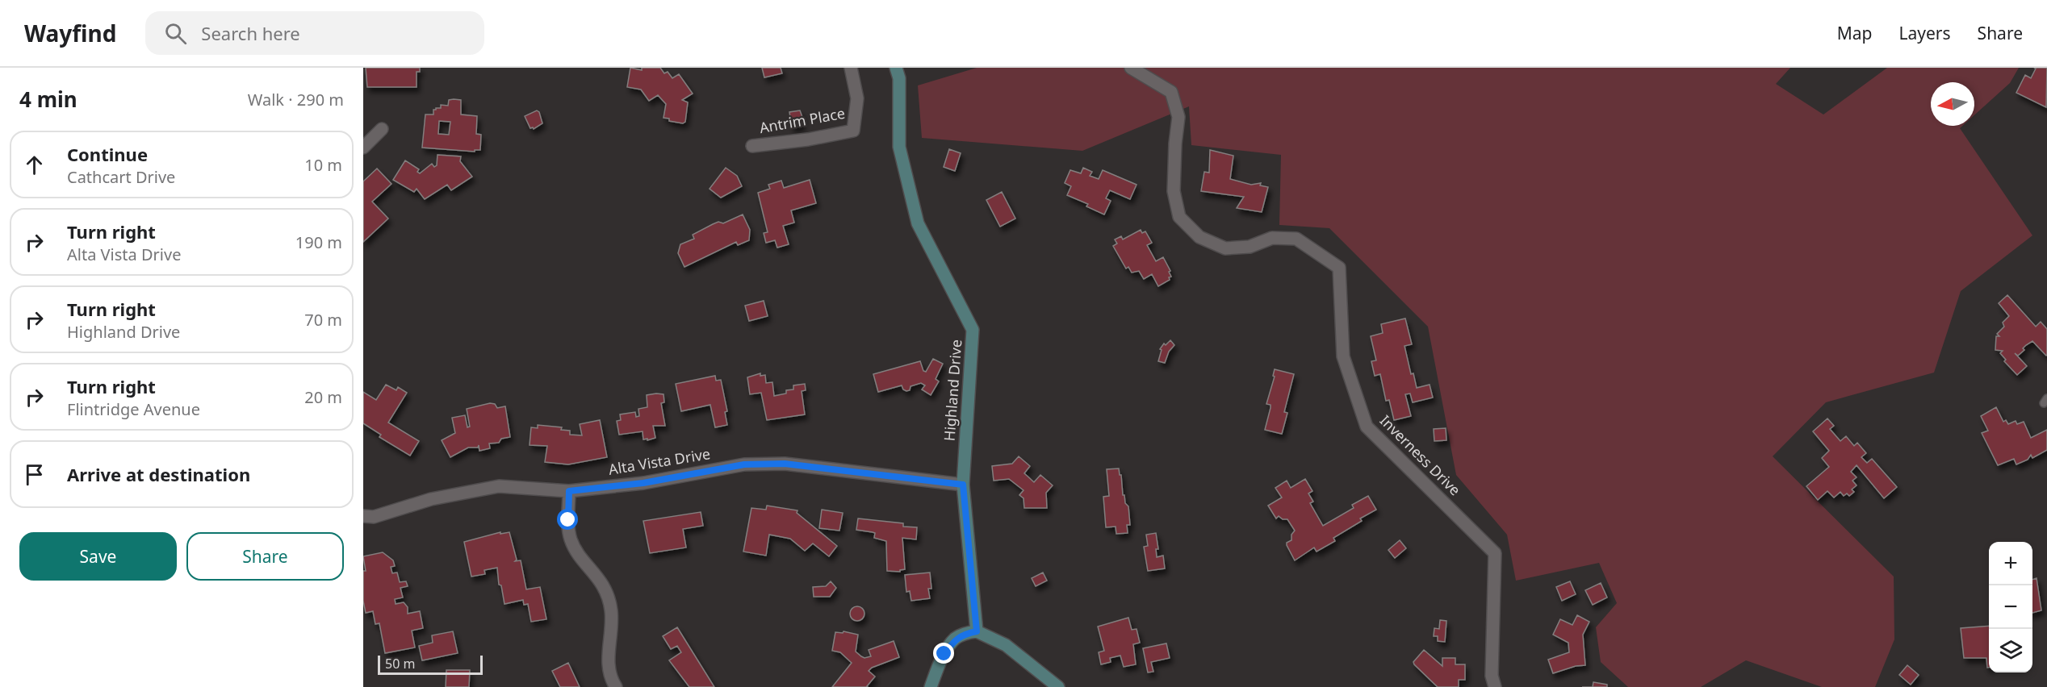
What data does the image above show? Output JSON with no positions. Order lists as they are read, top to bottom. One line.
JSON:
{"streets":{"street":["Antrim Place","Highland Drive","Inverness Drive","Alta Vista Drive"]},"crossings":[["Highland Drive","Alta Vista Drive"]],"scale_bar":"50 m","north":"left","page":{"header":"Wayfind","search":"Search here","nav":["Map","Layers","Share"],"heading":["4 min","Walk · 290 m"],"list":[["Continue","Cathcart Drive","10 m"],["Turn right","Alta Vista Drive","190 m"],["Turn right","Highland Drive","70 m"],["Turn right","Flintridge Avenue","20 m"],"Arrive at destination"],"buttons":["Save","Share"],"map_buttons":["+","−"],"scale":"50 m"}}
